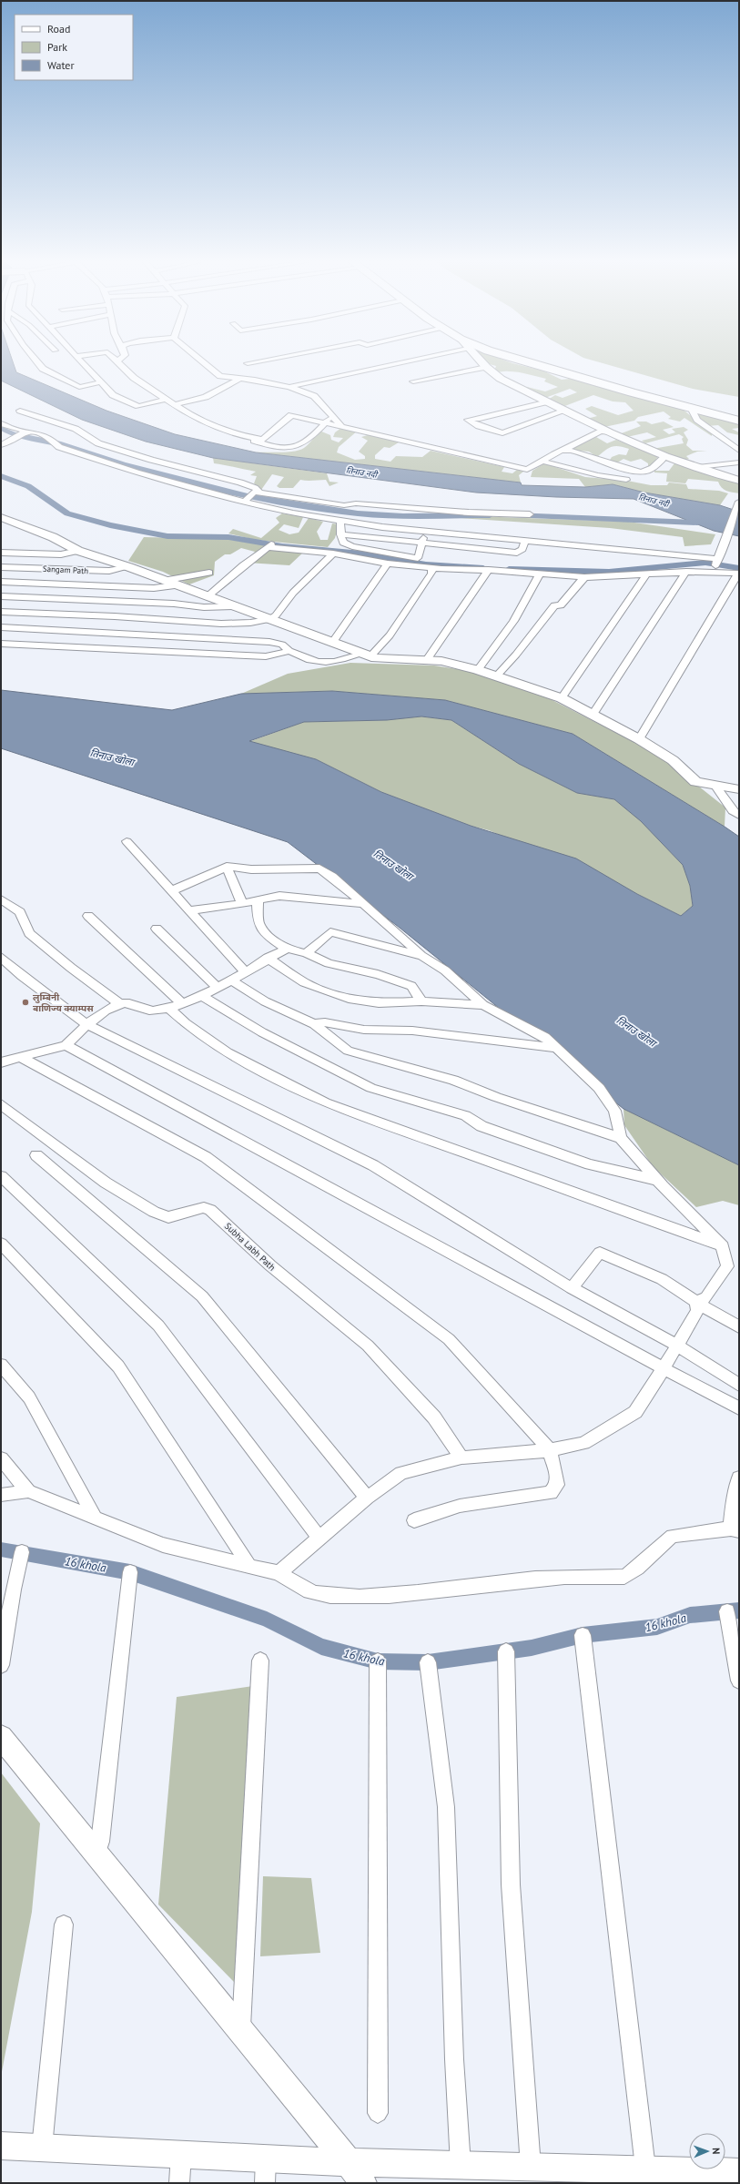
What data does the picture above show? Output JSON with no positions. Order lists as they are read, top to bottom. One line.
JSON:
{"streets":{"street":["Sangam Path","Subha Labh Path"]},"water":["तिनाउ नदी","तिनाउ खोला","16 khola"],"places":["लुम्बिनी बाणिज्य क्याम्पस"],"legend":["Road","Park","Water"],"north":"right"}
